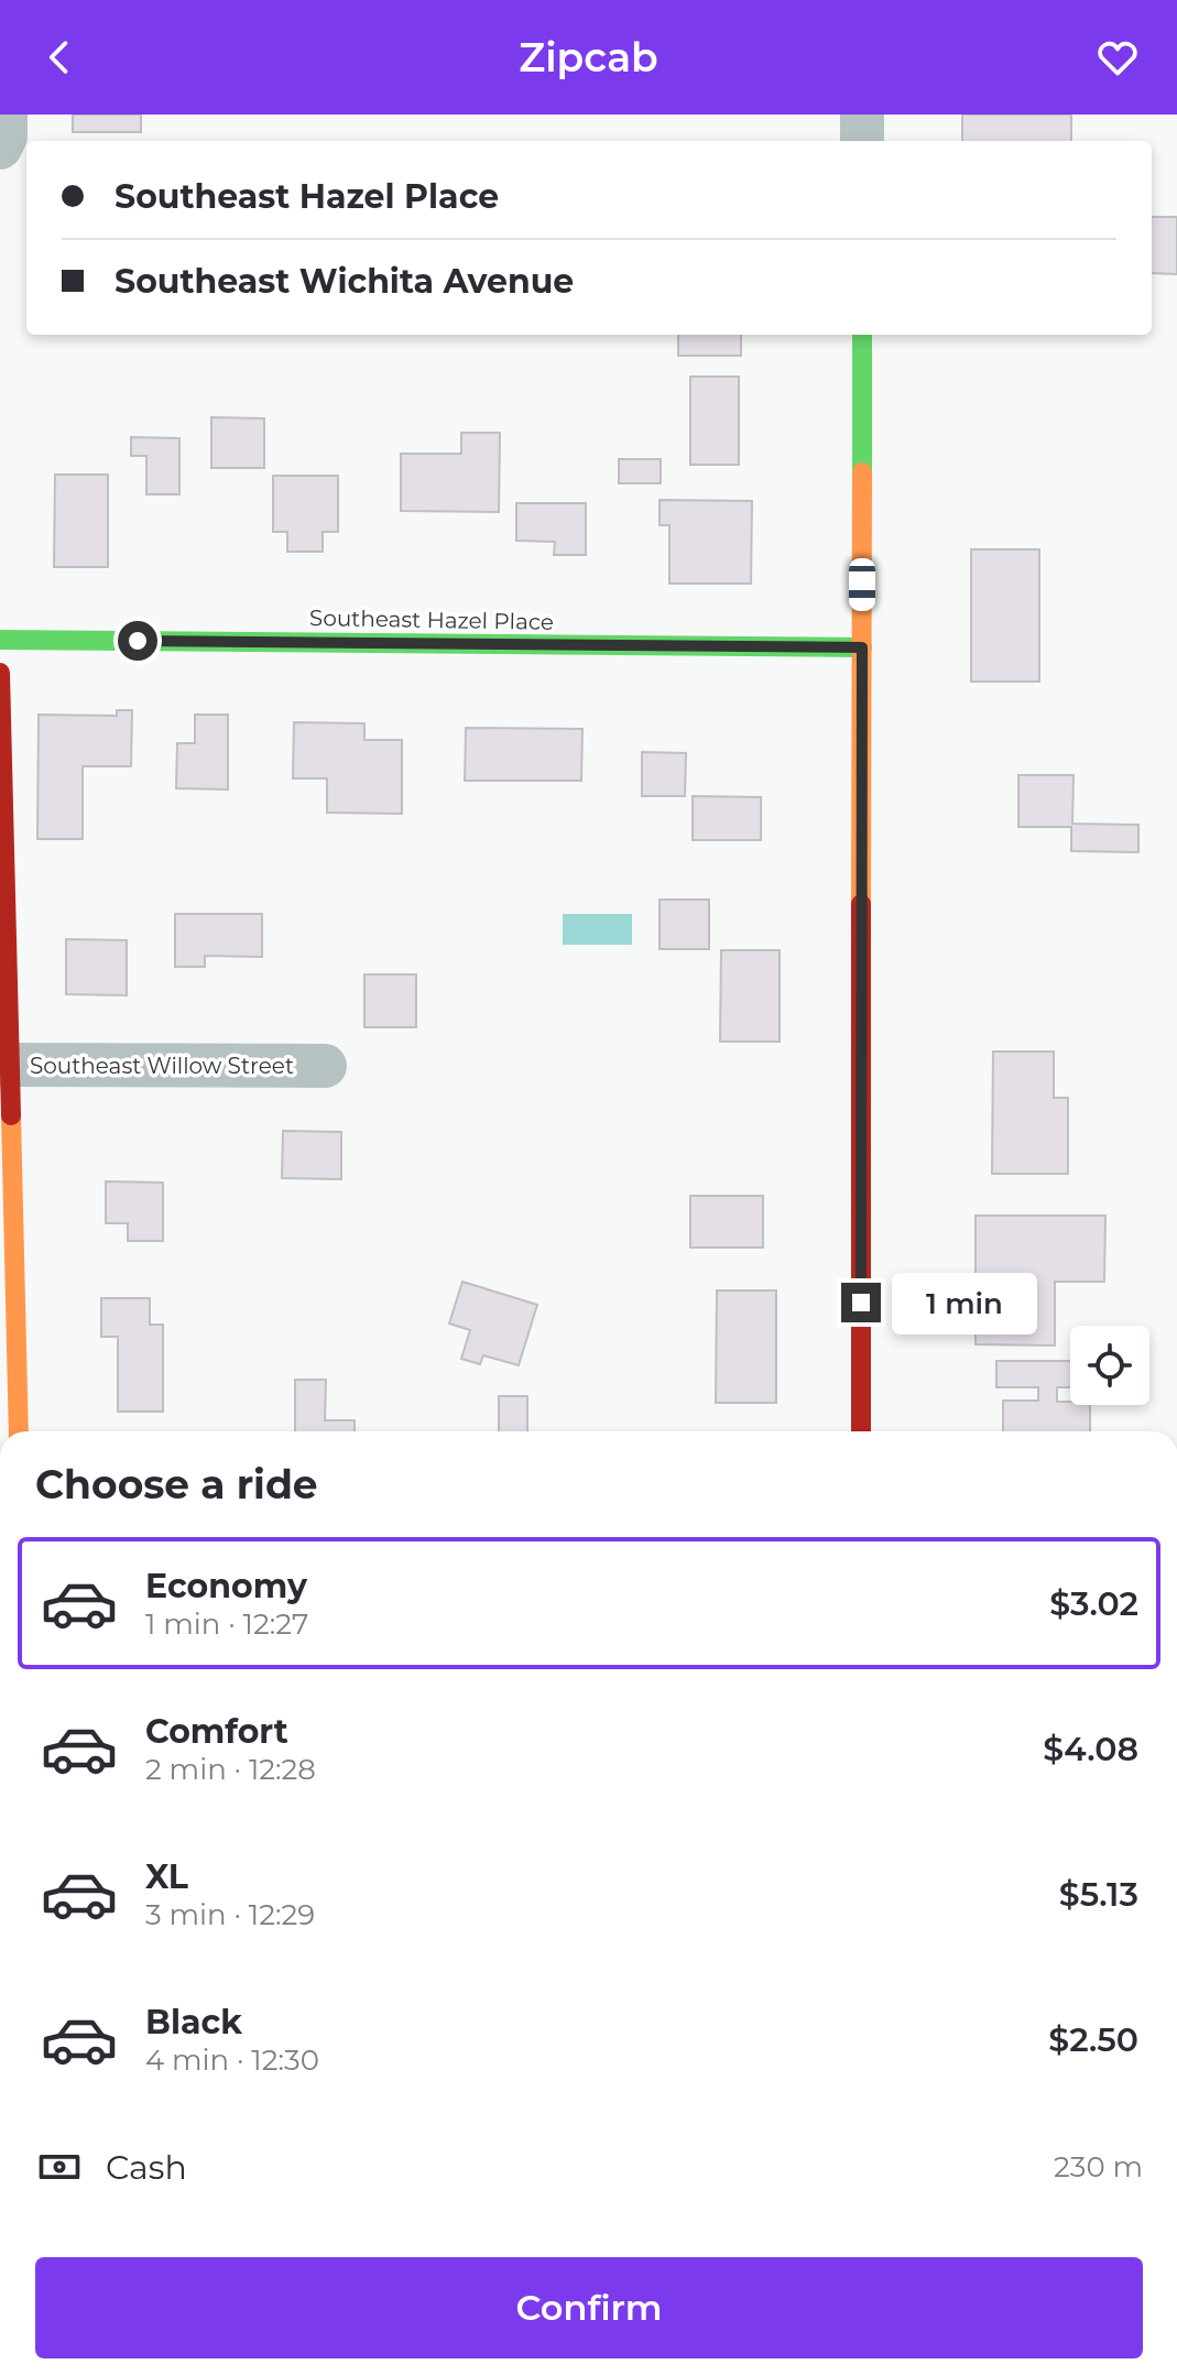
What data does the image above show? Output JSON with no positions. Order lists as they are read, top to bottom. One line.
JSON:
{"streets":{"street":["Southeast Hazel Place","Southeast Willow Street"]},"page":{"header":"Zipcab","banner":["Southeast Hazel Place","Southeast Wichita Avenue"],"bubble":"1 min","heading":"Choose a ride","list":[{"name":"Economy","note":"1 min · 12:27","value":"$3.02"},{"name":"Comfort","note":"2 min · 12:28","value":"$4.08"},{"name":"XL","note":"3 min · 12:29","value":"$5.13"},{"name":"Black","note":"4 min · 12:30","value":"$2.50"}],"pay":["Cash","230 m"],"buttons":"Confirm"}}
